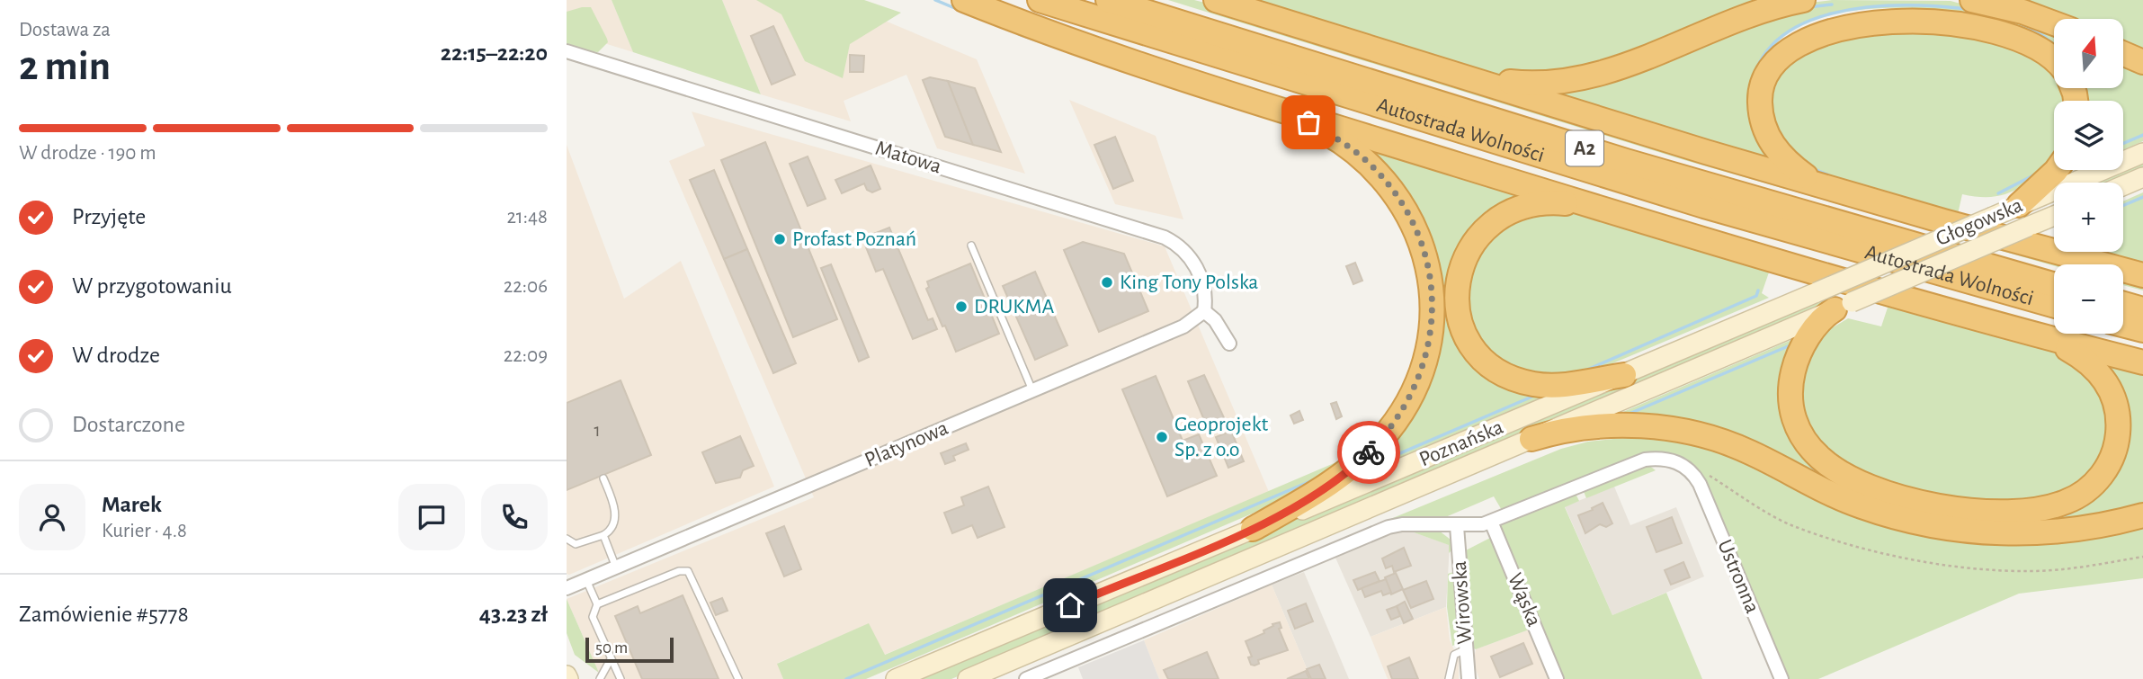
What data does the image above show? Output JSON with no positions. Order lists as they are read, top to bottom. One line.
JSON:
{"streets":{"highway":["Autostrada Wolności","A2"],"main road":["Głogowska","Poznańska"],"street":["Matowa","Platynowa","Ustronna","Wąska","Wirowska"]},"crossings":[["Matowa","Platynowa"],["Głogowska","Poznańska"]],"places":["Profast Poznań","King Tony Polska","DRUKMA","Geoprojekt Sp. z o.o"],"house_numbers":["1"],"scale_bar":"50 m","north":"top","page":{"heading":["2 min","Dostawa za","22:15–22:20"],"panel":["Marek","Kurier · 4.8","Zamówienie #5778","43.23 zł"],"map_buttons":["+","−"],"bar":"W drodze · 190 m","list":[["Przyjęte","21:48"],["W przygotowaniu","22:06"],["W drodze","22:09"],"Dostarczone"],"scale":"50 m"}}
